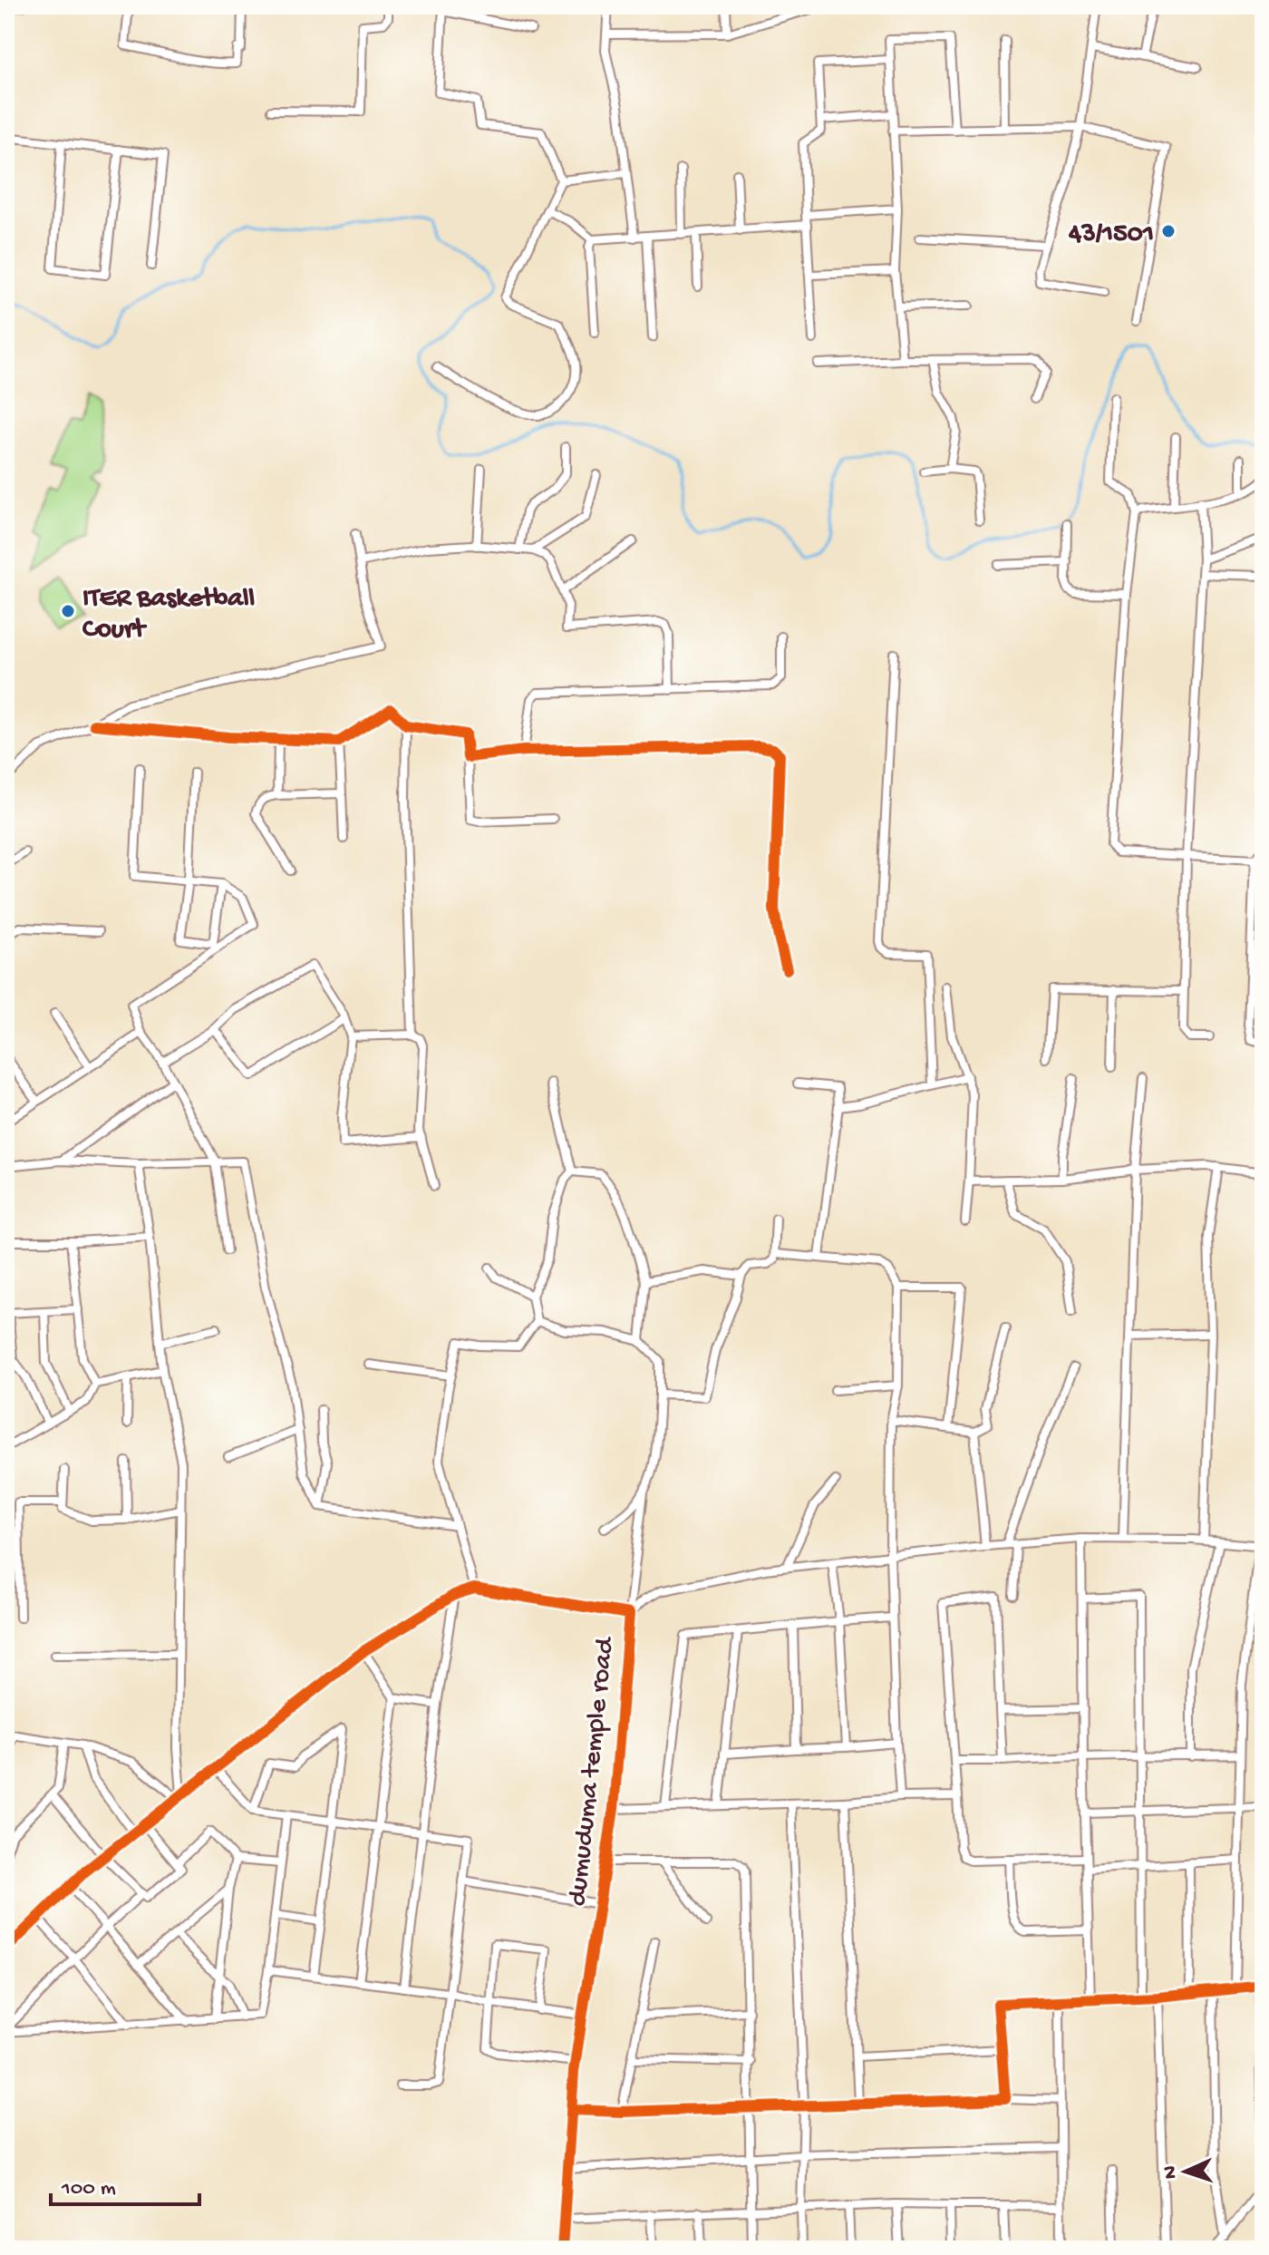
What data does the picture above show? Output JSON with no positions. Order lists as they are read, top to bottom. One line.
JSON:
{"streets":{"street":["dumuduma temple road"]},"places":["43/1501","ITER Basketball Court"],"scale_bar":"100 m","north":"left"}
